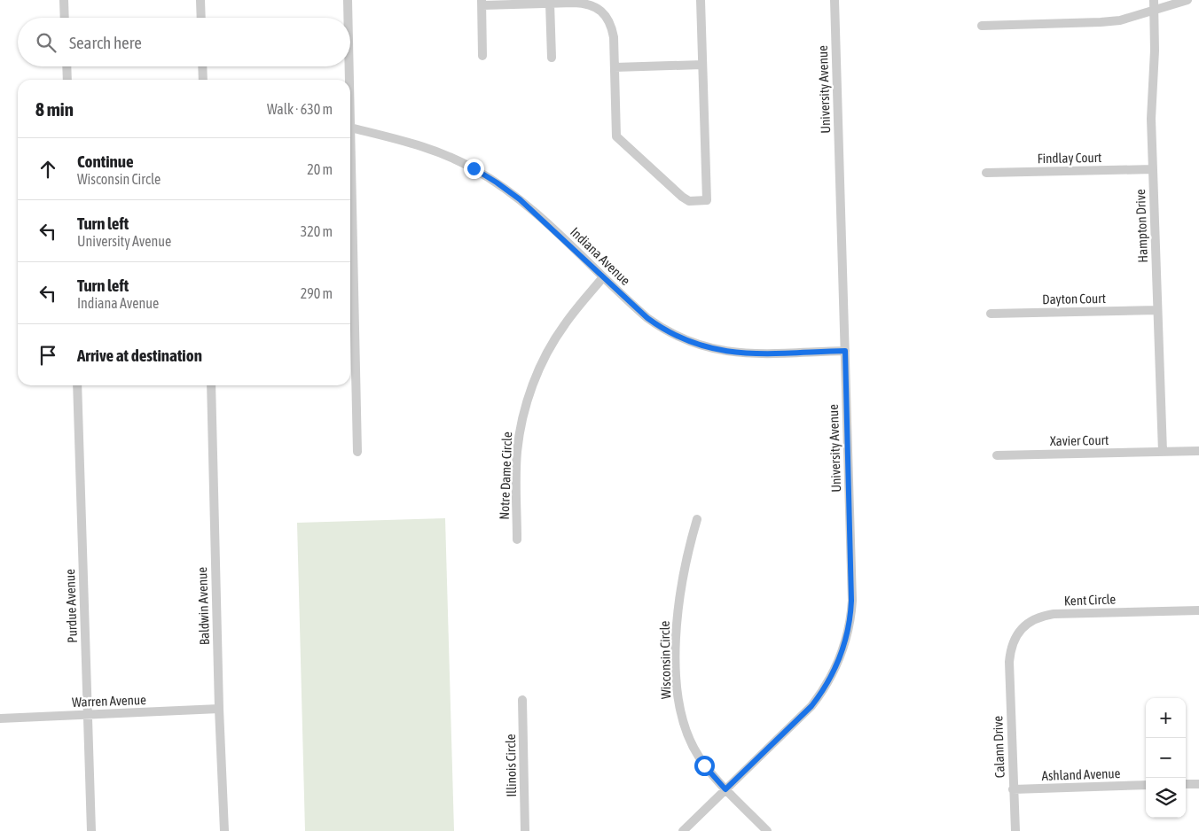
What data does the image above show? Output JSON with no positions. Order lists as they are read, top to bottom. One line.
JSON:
{"streets":{"street":["University Avenue","Findlay Court","Hampton Drive","Indiana Avenue","Dayton Court","Xavier Court","Notre Dame Circle","Kent Circle","Purdue Avenue","Baldwin Avenue","Wisconsin Circle","Warren Avenue","Calann Drive","Illinois Circle","Ashland Avenue"]},"crossings":[["University Avenue","Indiana Avenue"],["University Avenue","Wisconsin Circle"],["Findlay Court","Hampton Drive"],["Hampton Drive","Dayton Court"],["Hampton Drive","Xavier Court"],["Indiana Avenue","Notre Dame Circle"],["Kent Circle","Calann Drive"],["Purdue Avenue","Warren Avenue"],["Baldwin Avenue","Warren Avenue"],["Calann Drive","Ashland Avenue"]],"page":{"search":"Search here","heading":["8 min","Walk · 630 m"],"list":[["Continue","Wisconsin Circle","20 m"],["Turn left","University Avenue","320 m"],["Turn left","Indiana Avenue","290 m"],"Arrive at destination"],"map_buttons":["+","−"]}}
